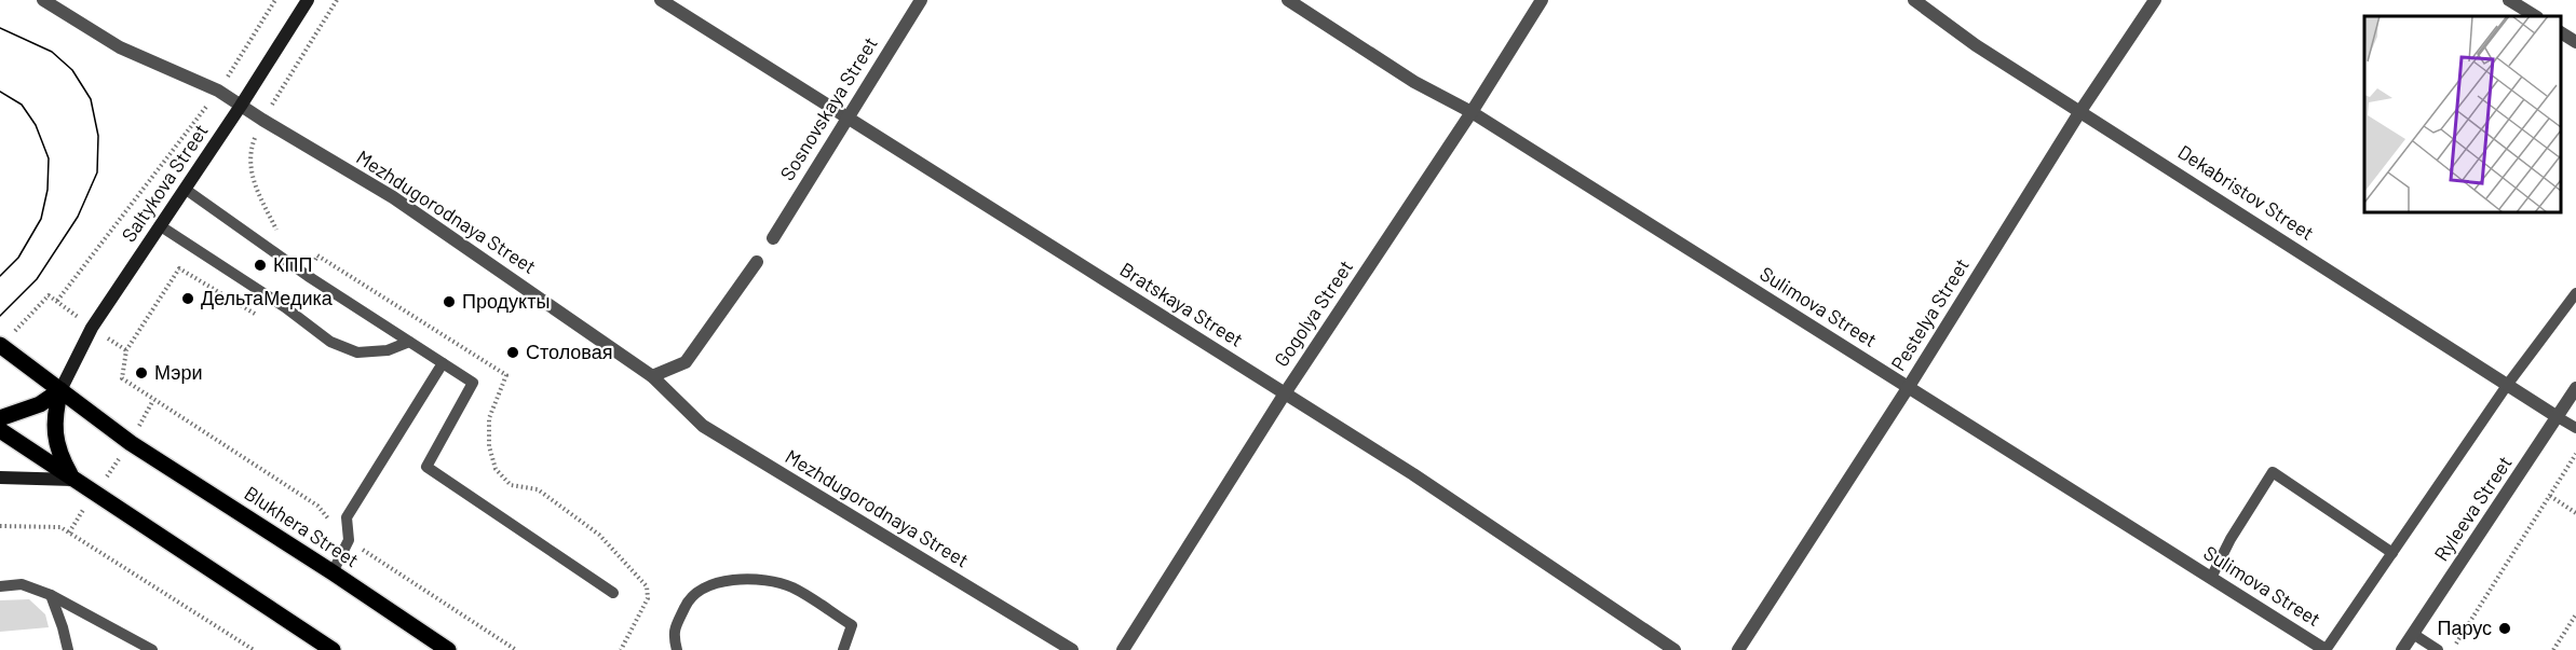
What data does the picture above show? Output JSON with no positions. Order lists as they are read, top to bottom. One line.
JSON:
{"streets":{"main road":["Saltykova Street","Blukhera Street"],"street":["Sosnovskaya Street","Dekabristov Street","Mezhdugorodnaya Street","Bratskaya Street","Sulimova Street","Gogolya Street","Pestelya Street","Ryleeva Street"]},"crossings":[["Sosnovskaya Street","Bratskaya Street"],["Saltykova Street","Mezhdugorodnaya Street"],["Saltykova Street","Blukhera Street"],["Dekabristov Street","Pestelya Street"],["Dekabristov Street","Ryleeva Street"],["Bratskaya Street","Gogolya Street"],["Sulimova Street","Gogolya Street"],["Sulimova Street","Pestelya Street"]],"places":["КПП","ДельтаМедика","Продукты","Столовая","Мэри","Парус"]}
